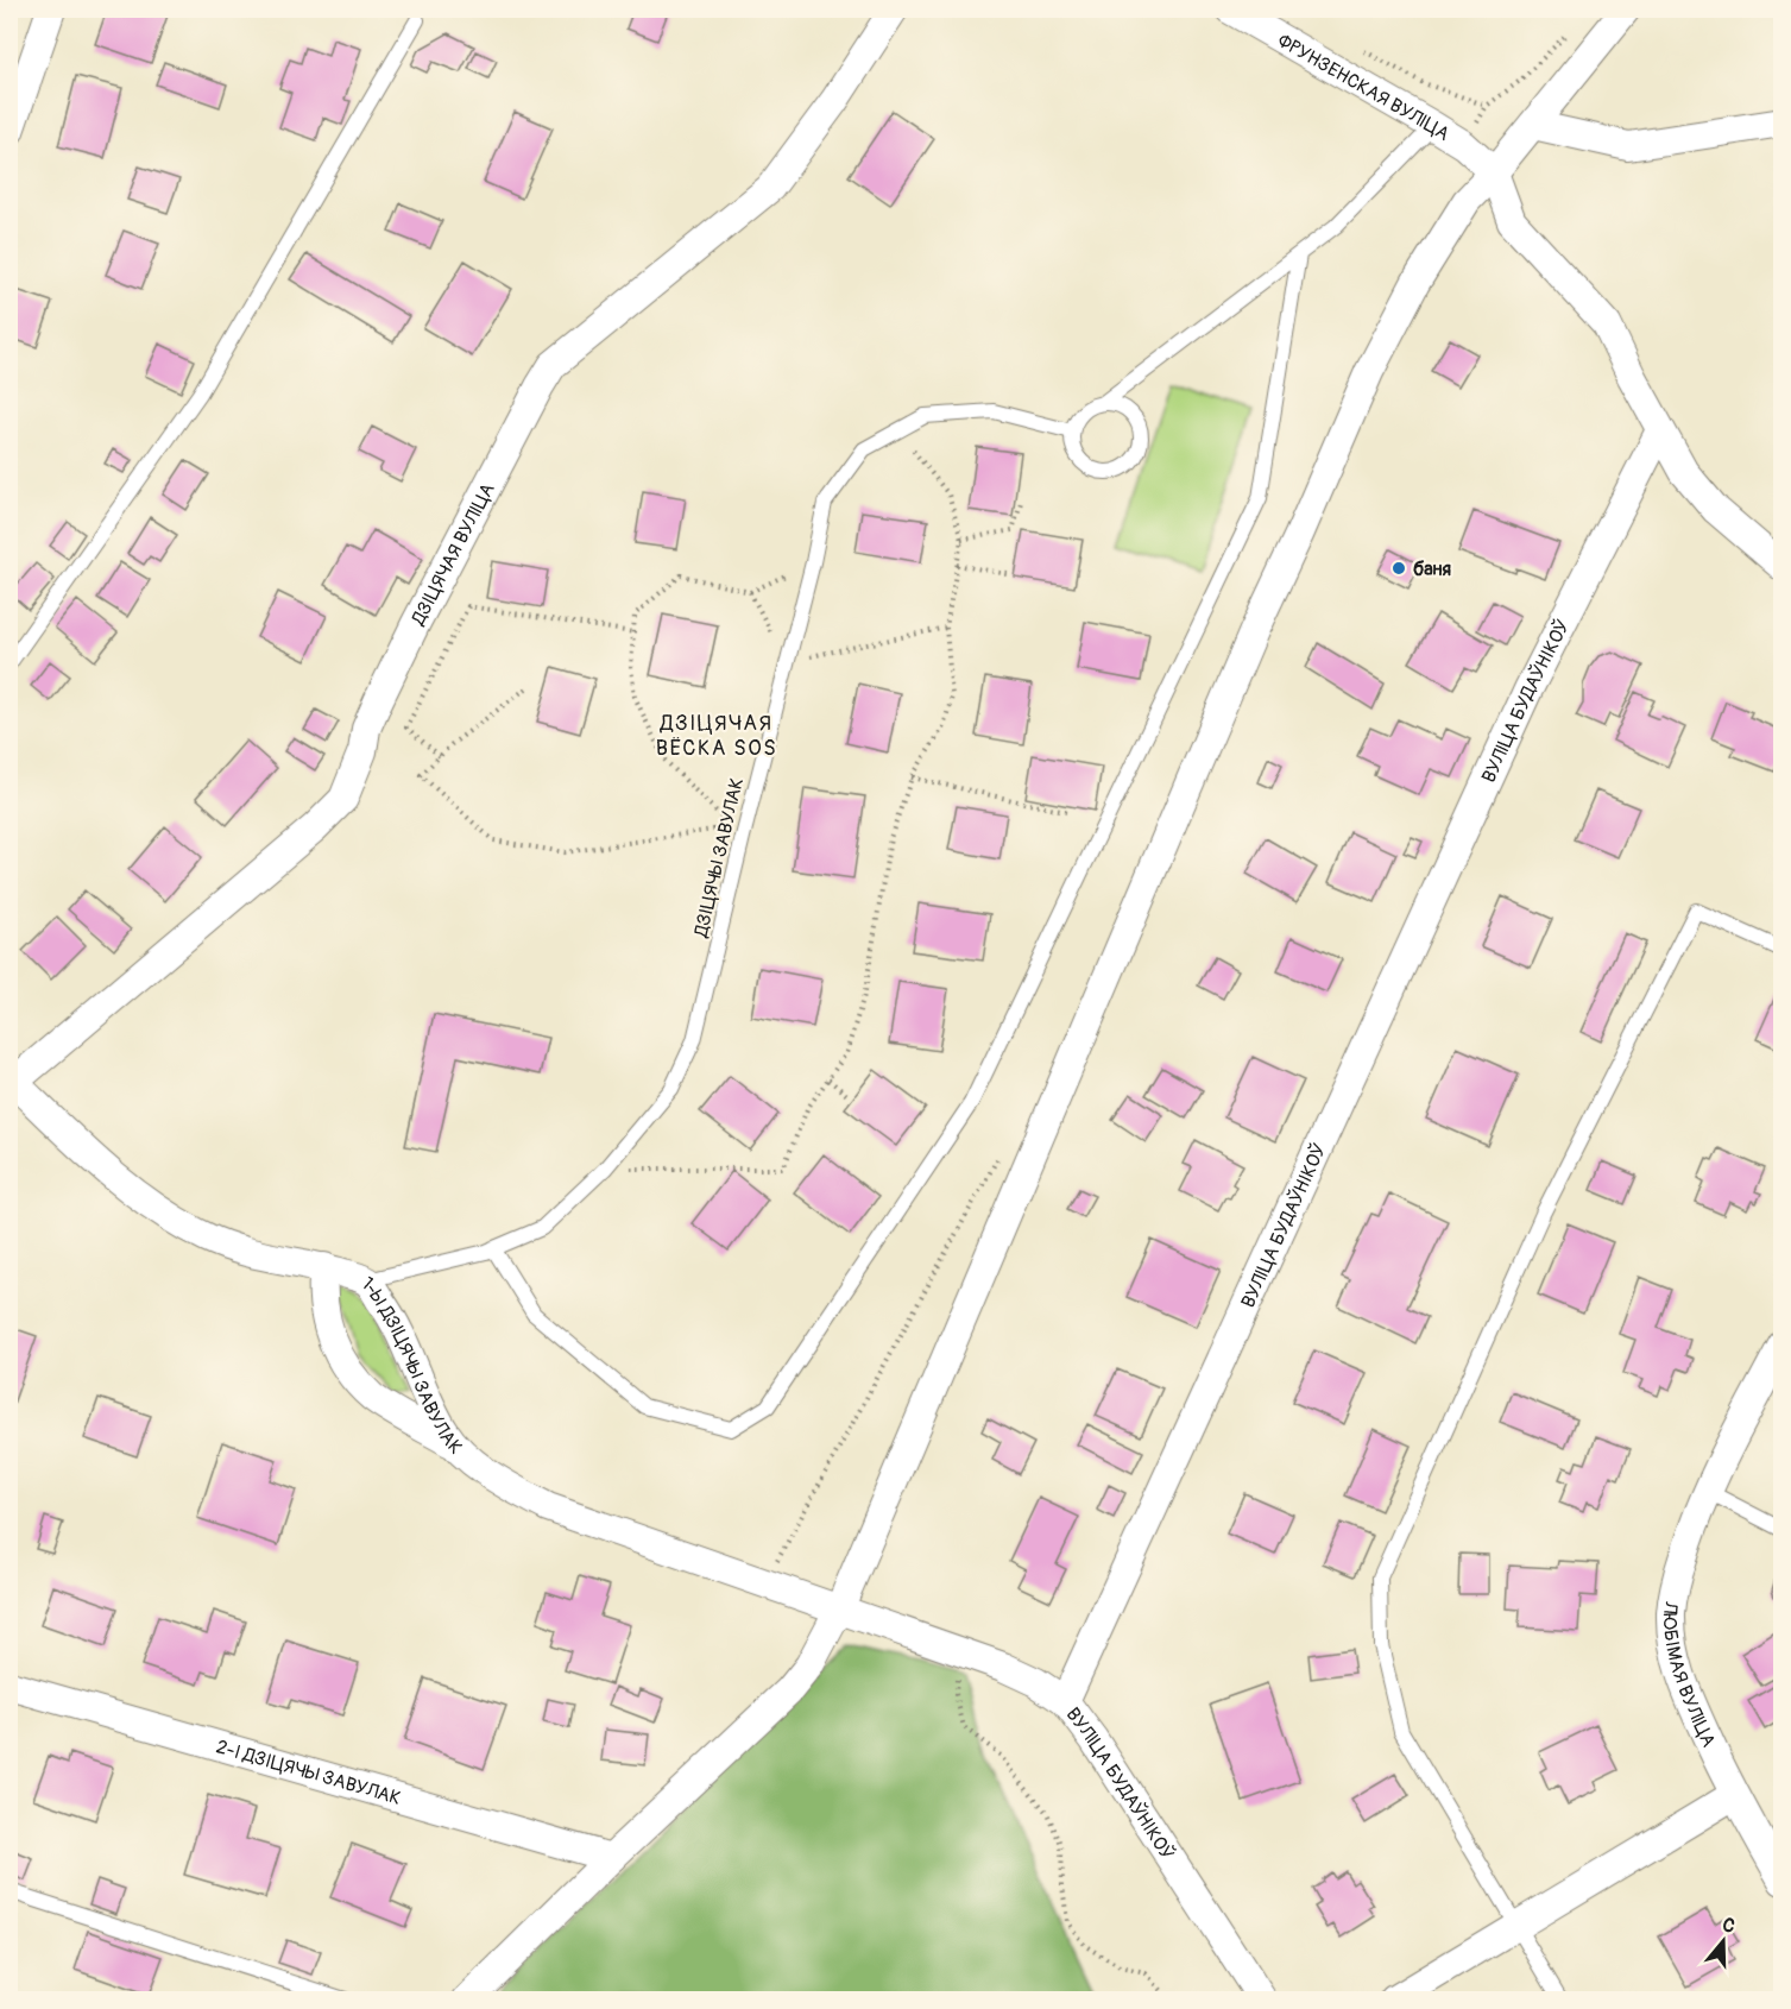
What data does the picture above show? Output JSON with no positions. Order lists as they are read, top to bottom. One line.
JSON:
{"streets":{"street":["ФРУНЗЕНСКАЯ ВУЛІЦА","ДЗІЦЯЧАЯ ВУЛІЦА","ВУЛІЦА БУДАЎНІКОЎ","1-Ы ДЗІЦЯЧЫ ЗАВУЛАК","ЛЮБІМАЯ ВУЛІЦА","2-І ДЗІЦЯЧЫ ЗАВУЛАК"],"lane":["ДЗІЦЯЧЫ ЗАВУЛАК"]},"crossings":[["ДЗІЦЯЧАЯ ВУЛІЦА","1-Ы ДЗІЦЯЧЫ ЗАВУЛАК"],["ВУЛІЦА БУДАЎНІКОЎ","1-Ы ДЗІЦЯЧЫ ЗАВУЛАК"],["ДЗІЦЯЧЫ ЗАВУЛАК","1-Ы ДЗІЦЯЧЫ ЗАВУЛАК"]],"districts":["ДЗІЦЯЧАЯ ВЁСКА SOS"],"places":["баня"],"north":"top"}
